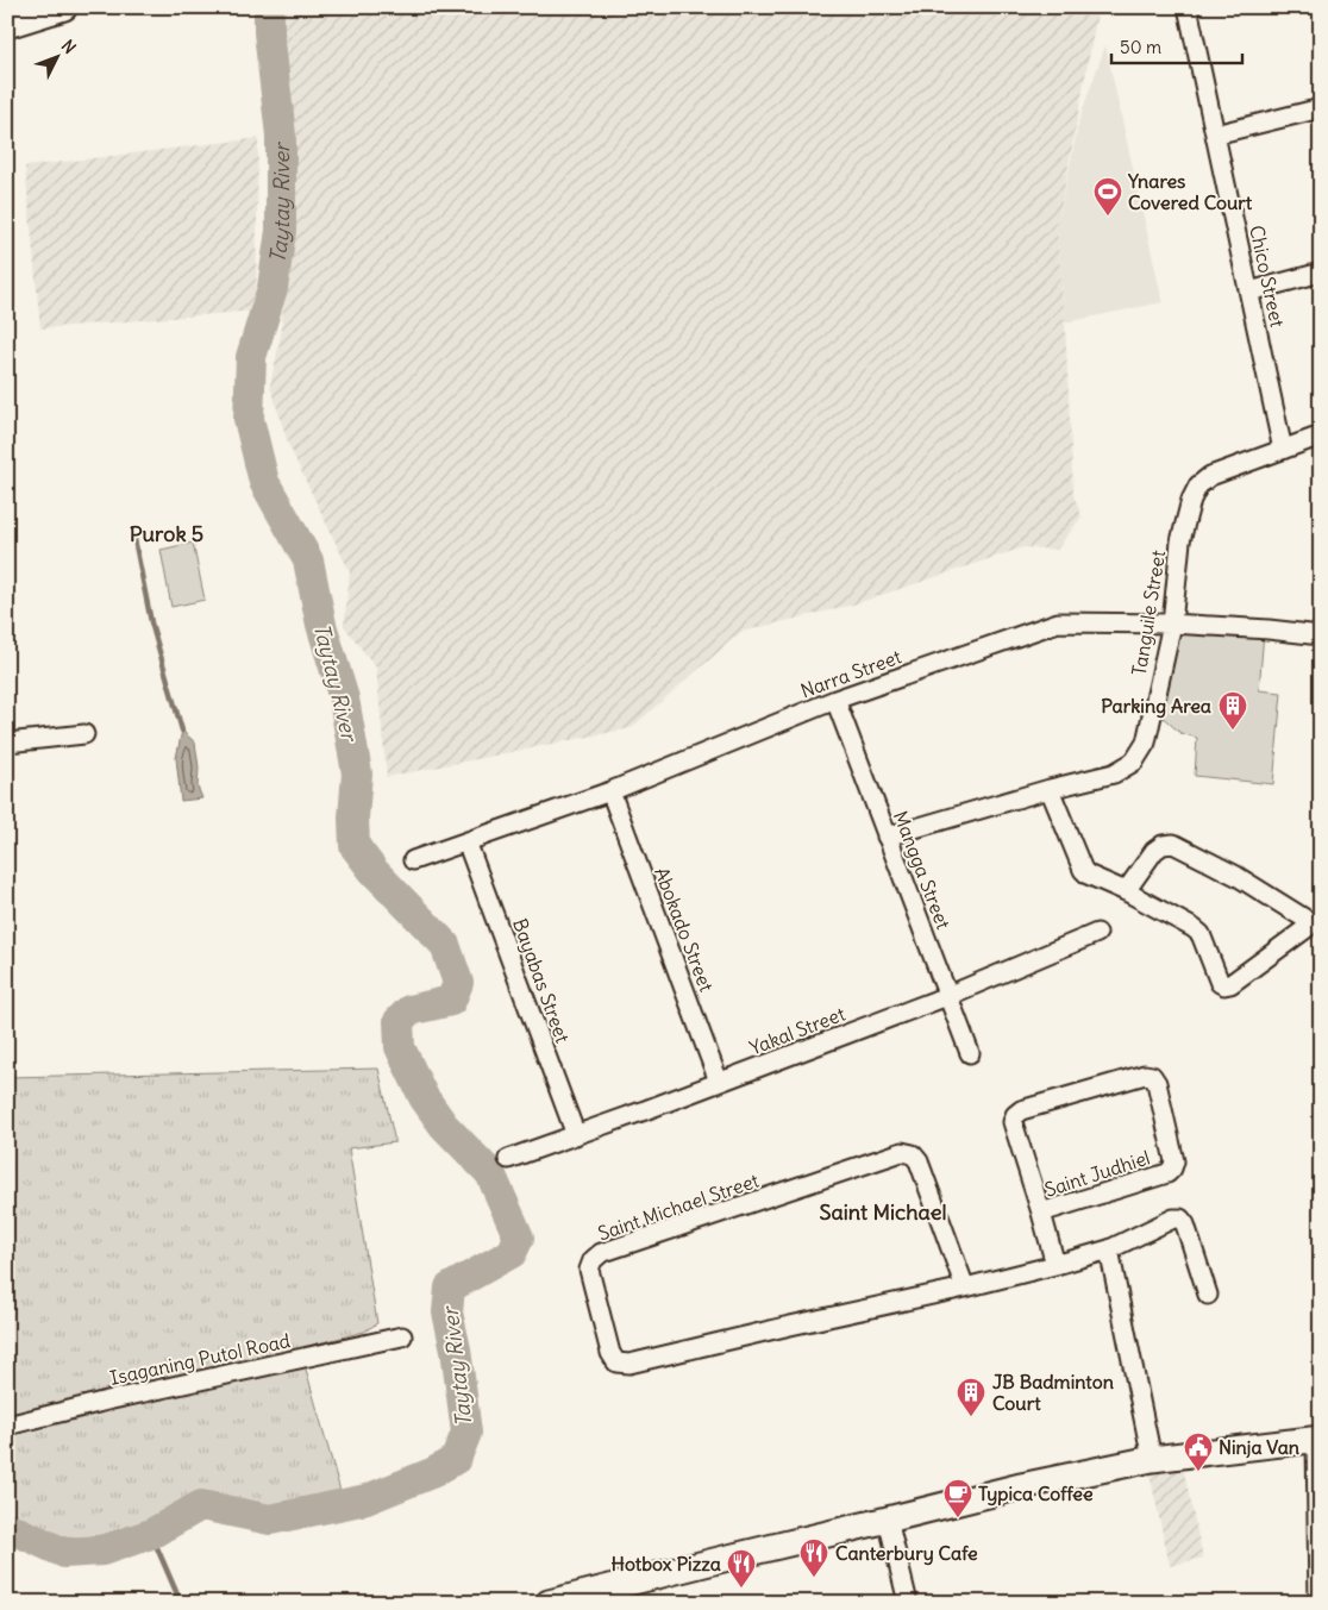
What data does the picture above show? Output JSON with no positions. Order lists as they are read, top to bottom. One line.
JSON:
{"streets":{"street":["Chico Street","Tanguile Street","Narra Street","Mangga Street","Abokado Street","Bayabas Street","Yakal Street","Saint Judhiel","Saint Michael Street","Isaganing Putol Road"]},"crossings":[["Chico Street","Tanguile Street"],["Tanguile Street","Narra Street"],["Tanguile Street","Mangga Street"],["Narra Street","Mangga Street"],["Narra Street","Abokado Street"],["Narra Street","Bayabas Street"],["Mangga Street","Yakal Street"],["Abokado Street","Yakal Street"],["Bayabas Street","Yakal Street"]],"districts":["Purok 5","Saint Michael"],"water":["Taytay River"],"places":{"sports":["Ynares Covered Court"],"building":["Parking Area","JB Badminton Court"],"public building":["Ninja Van"],"cafe":["Typica Coffee"],"restaurant":["Canterbury Cafe","Hotbox Pizza"]},"scale_bar":"50 m","north":"top right"}
